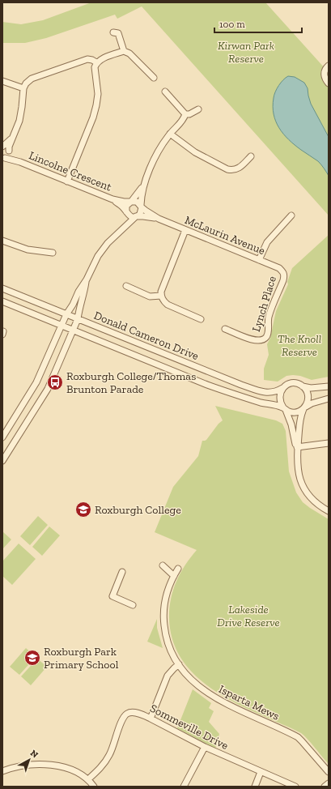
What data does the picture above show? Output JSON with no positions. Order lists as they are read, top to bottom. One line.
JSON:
{"streets":{"street":["Lincolne Crescent","McLaurin Avenue","Lynch Place","Donald Cameron Drive","Isparta Mews","Sommeville Drive"]},"crossings":[["Lincolne Crescent","McLaurin Avenue"],["McLaurin Avenue","Lynch Place"]],"parks":["Kirwan Park Reserve","The Knoll Reserve","Lakeside Drive Reserve"],"places":{"bus stop":["Roxburgh College/Thomas Brunton Parade"],"school or university":["Roxburgh College","Roxburgh Park Primary School"]},"scale_bar":"100 m","north":"top right"}
